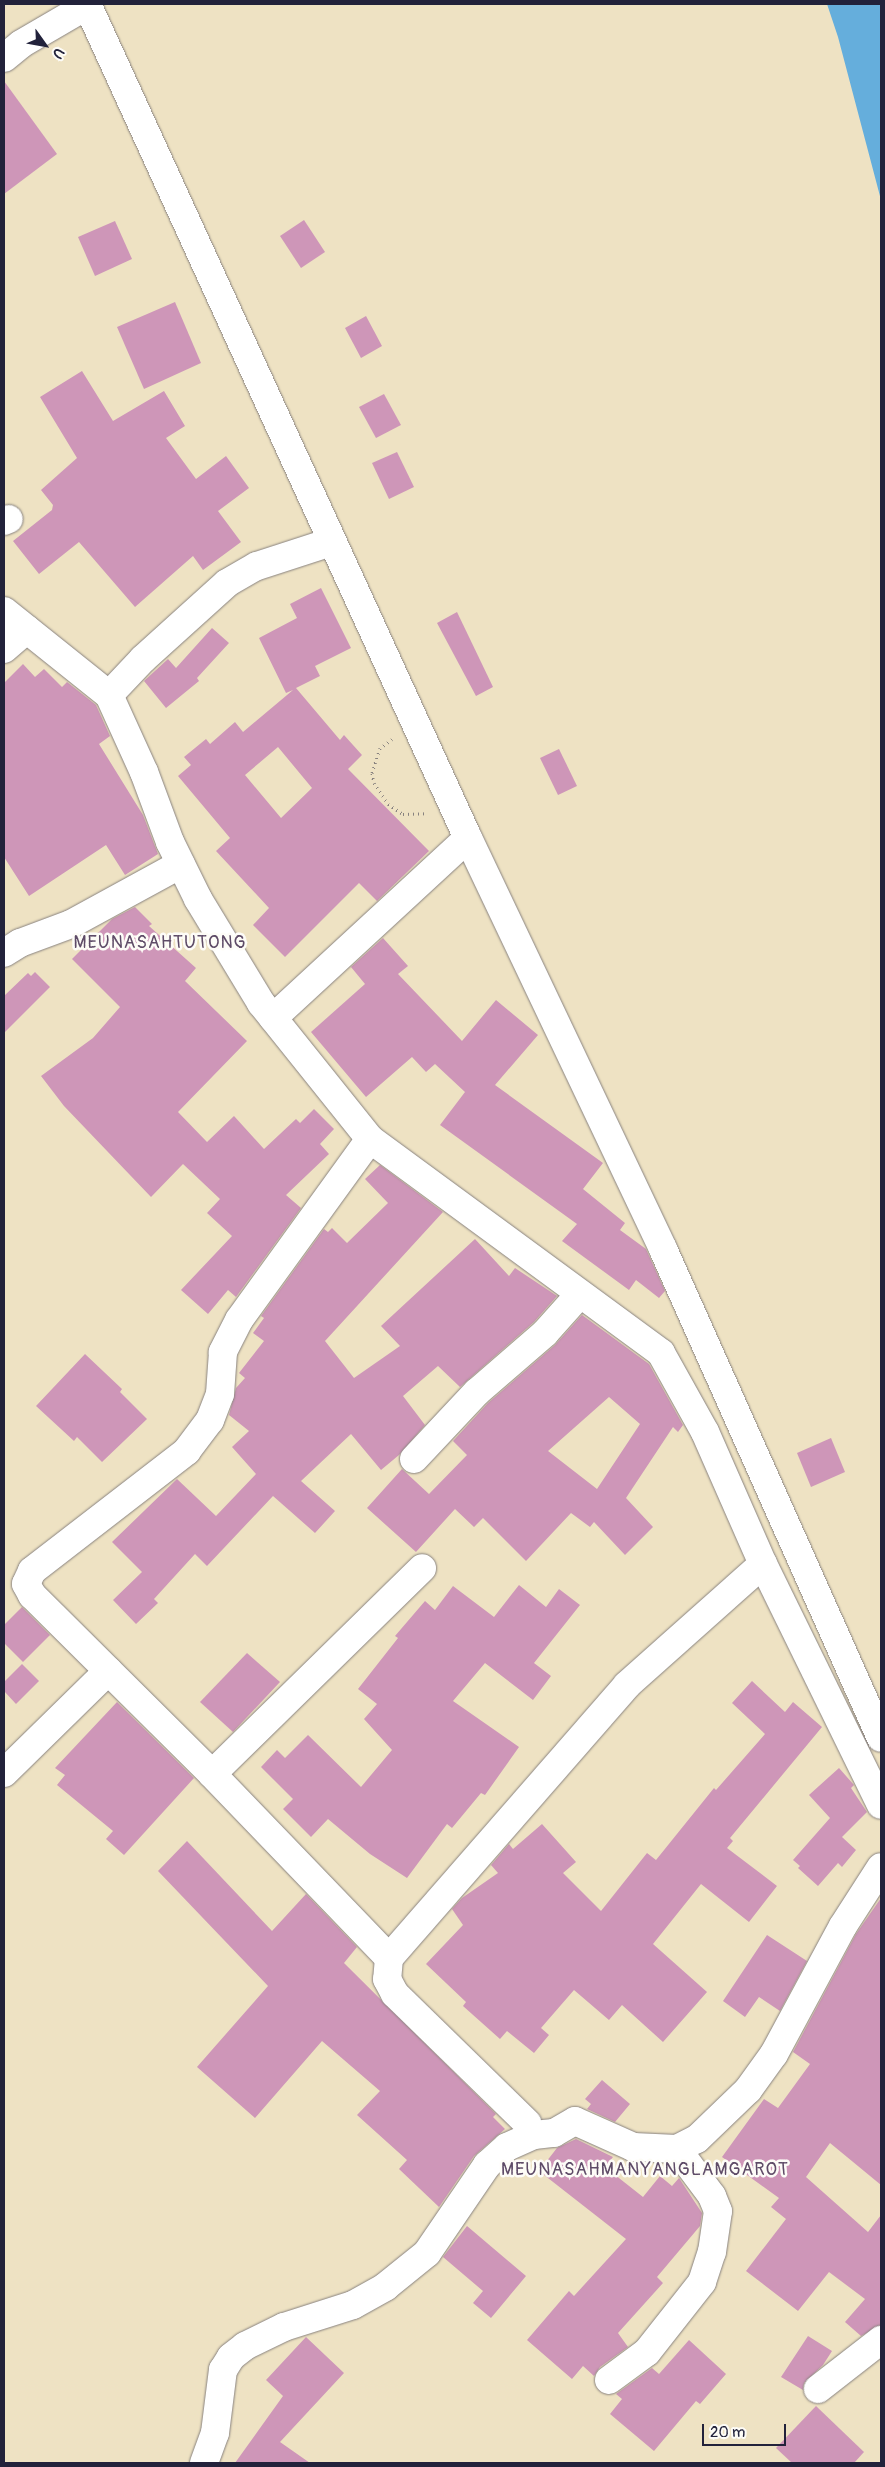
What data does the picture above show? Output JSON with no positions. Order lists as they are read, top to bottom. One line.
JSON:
{"districts":["MEUNASAHTUTONG","MEUNASAHMANYANGLAMGAROT"],"scale_bar":"20 m","north":"bottom right"}
